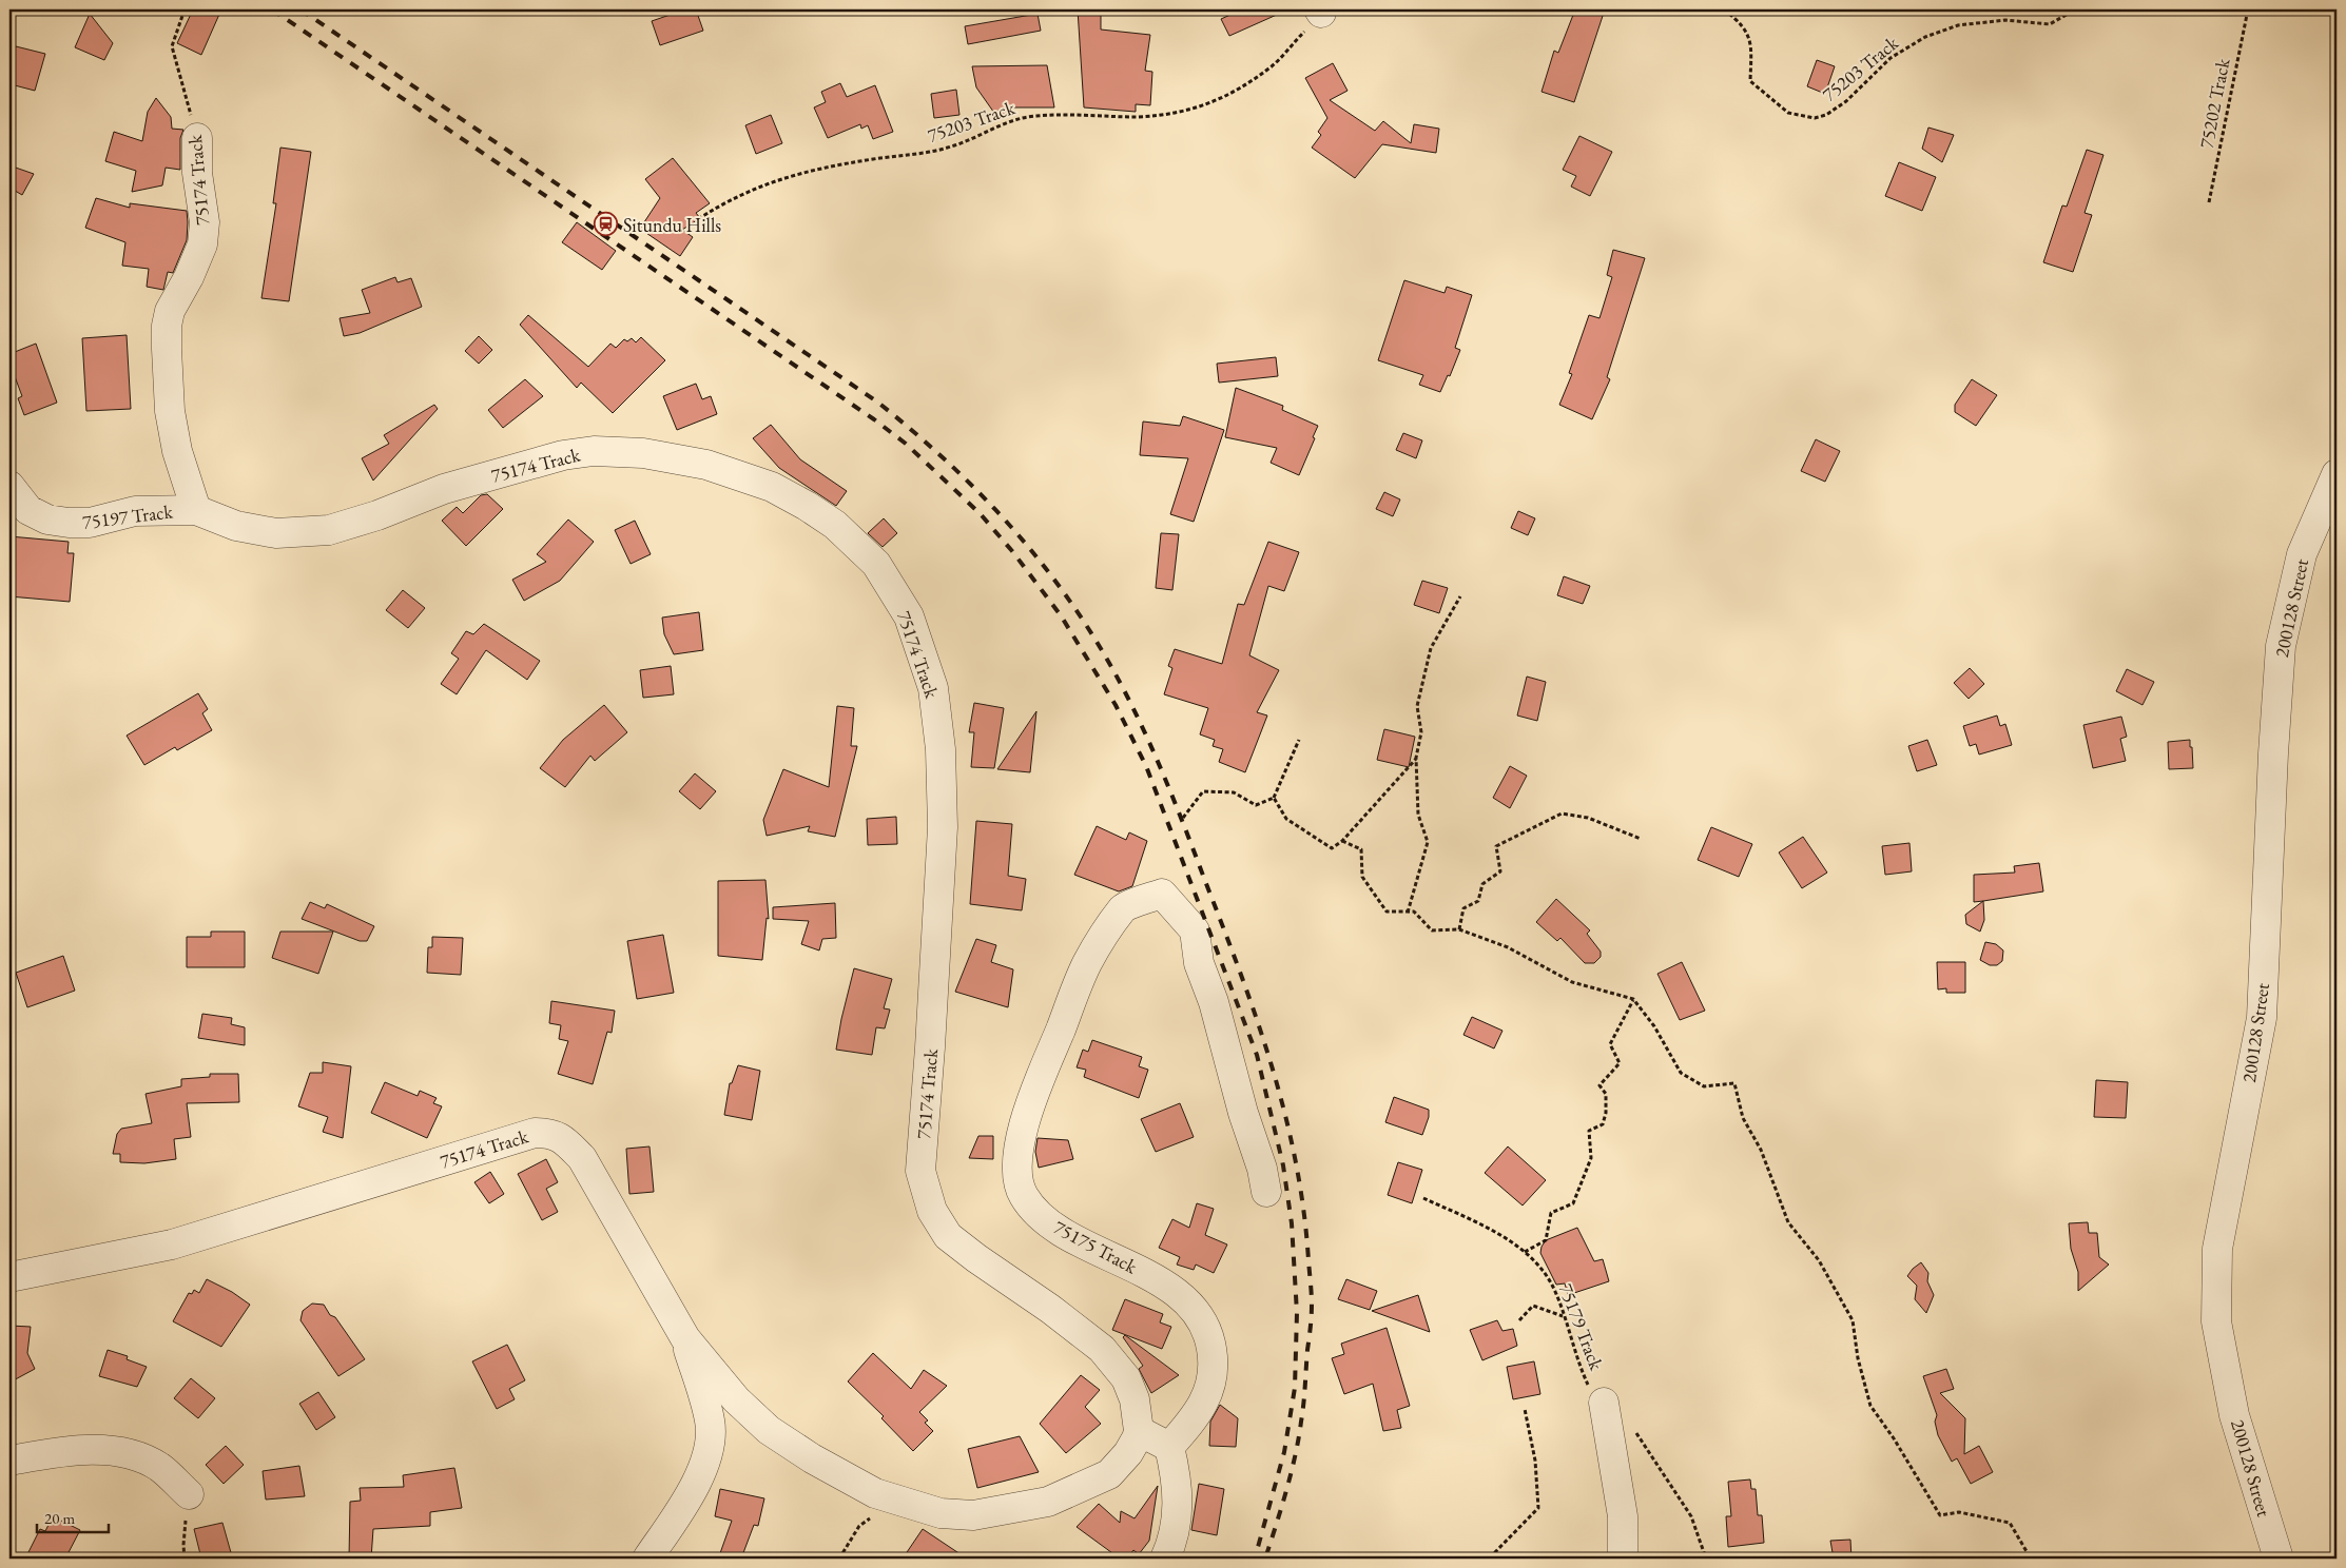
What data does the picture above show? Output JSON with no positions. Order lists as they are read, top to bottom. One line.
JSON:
{"streets":{"street":["75174 Track","75197 Track","200128 Street","75175 Track"],"path":["75203 Track","75202 Track","75179 Track"]},"crossings":[["75174 Track","75197 Track"]],"places":{"station":["Situndu Hills"]},"scale_bar":"20 m"}
